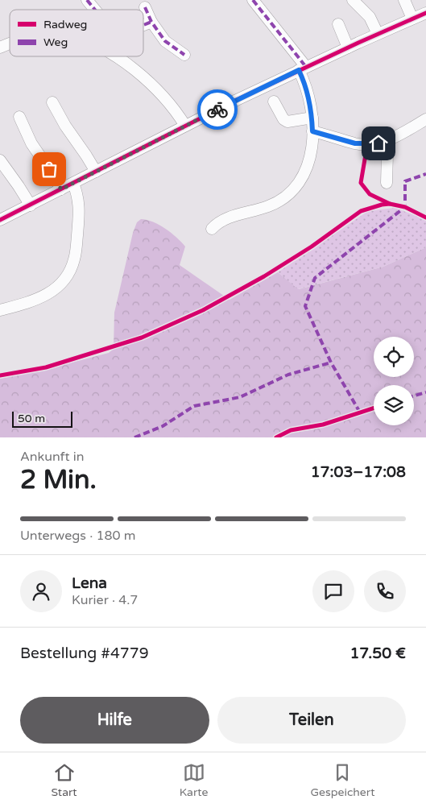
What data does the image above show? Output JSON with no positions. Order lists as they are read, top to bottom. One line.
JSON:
{"legend":["Radweg","Weg"],"scale_bar":"50 m","page":{"scale":"50 m","heading":["2 Min.","Ankunft in","17:03–17:08"],"panel":["Lena","Kurier · 4.7","Bestellung #4779","17.50 €"],"bar":"Unterwegs · 180 m","buttons":["Hilfe","Teilen"],"tabs":["Start","Karte","Gespeichert"]}}
